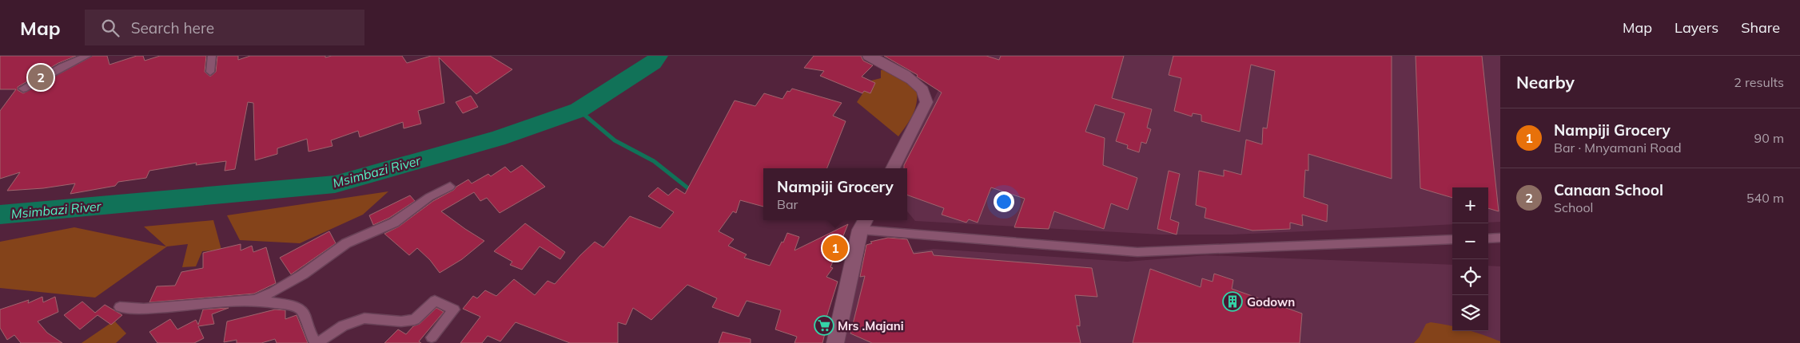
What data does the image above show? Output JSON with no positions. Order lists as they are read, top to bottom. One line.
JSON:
{"water":["Msimbazi River"],"places":{"building":["Godown"],"supermarket":["Mrs .Majani"]},"page":{"header":"Map","search":"Search here","nav":["Map","Layers","Share"],"heading":["Nearby","2 results"],"pins":["2","1"],"list":[{"mark":"1","name":"Nampiji Grocery","note":"Bar · Mnyamani Road","value":"90 m"},{"mark":"2","name":"Canaan School","note":"School","value":"540 m"}],"popup":["Nampiji Grocery","Bar"],"map_buttons":["+","−"]}}
